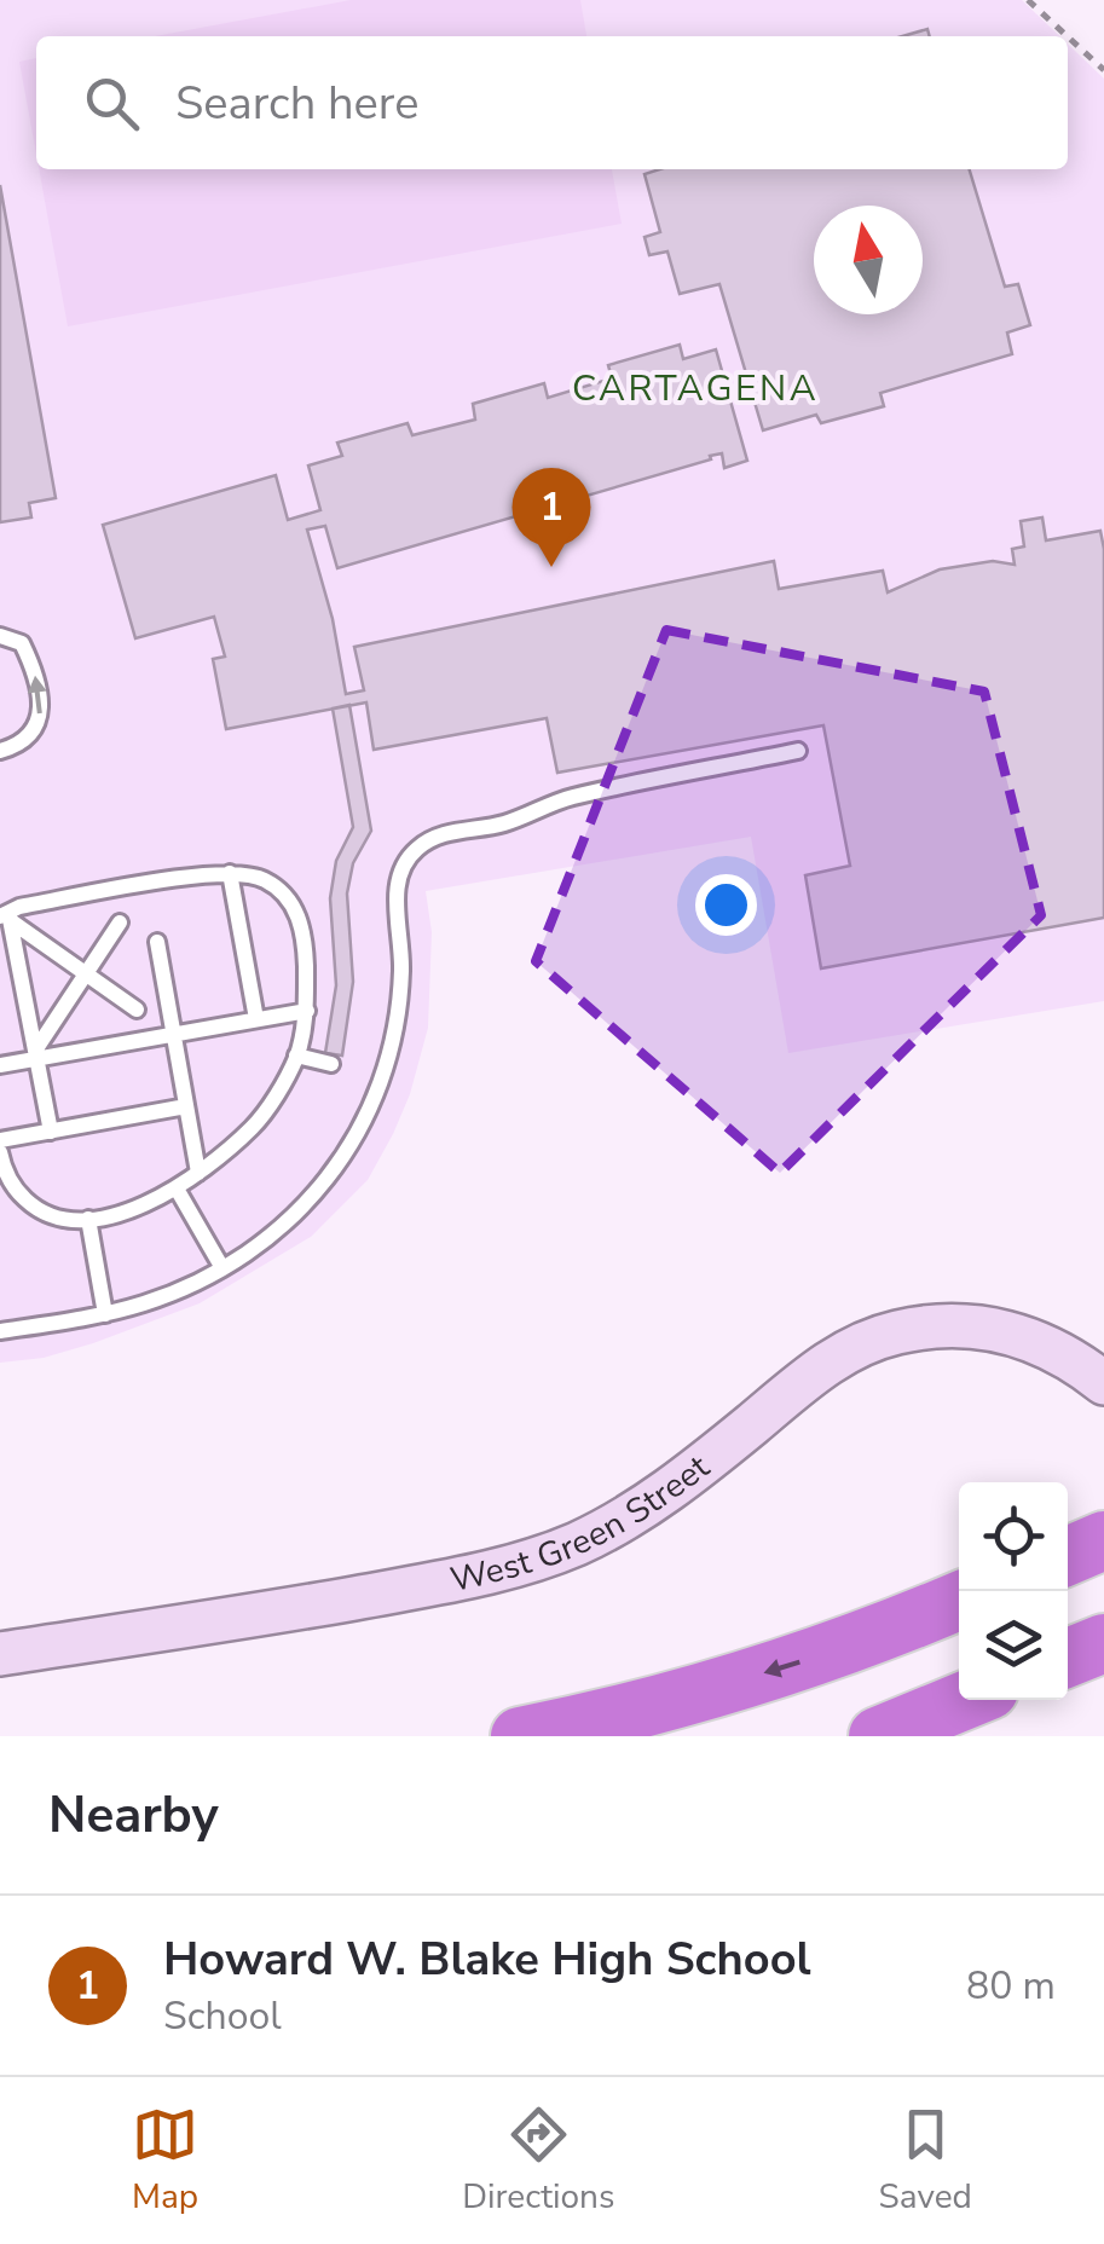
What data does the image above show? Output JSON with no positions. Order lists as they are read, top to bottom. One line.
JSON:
{"streets":{"street":["West Green Street"]},"districts":["CARTAGENA"],"north":"top","page":{"search":"Search here","pins":"1","heading":"Nearby","list":[{"mark":"1","name":"Howard W. Blake High School","note":"School","value":"80 m"}],"nav":["Map","Directions","Saved"]}}
